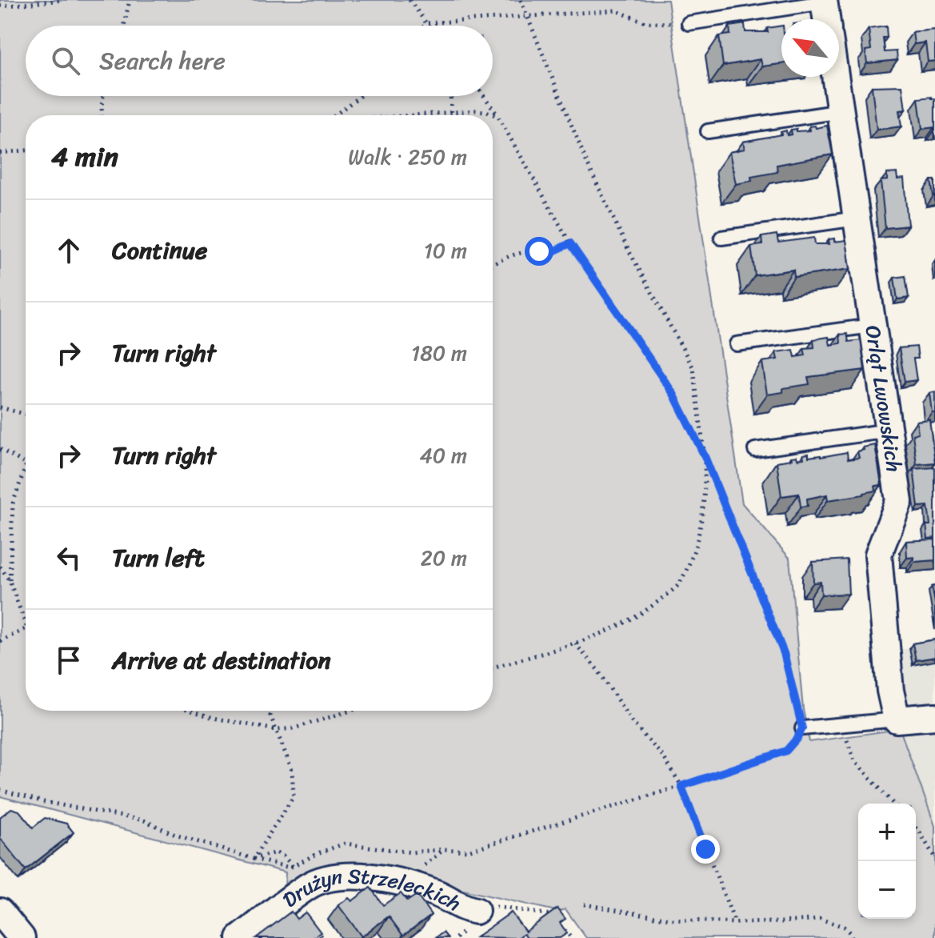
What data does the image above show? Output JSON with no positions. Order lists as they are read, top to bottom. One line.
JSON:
{"streets":{"street":["Orląt Lwowskich","Drużyn Strzeleckich"]},"north":"top left","page":{"search":"Search here","heading":["4 min","Walk · 250 m"],"list":[["Continue","10 m"],["Turn right","180 m"],["Turn right","40 m"],["Turn left","20 m"],"Arrive at destination"],"map_buttons":["+","−"]}}
